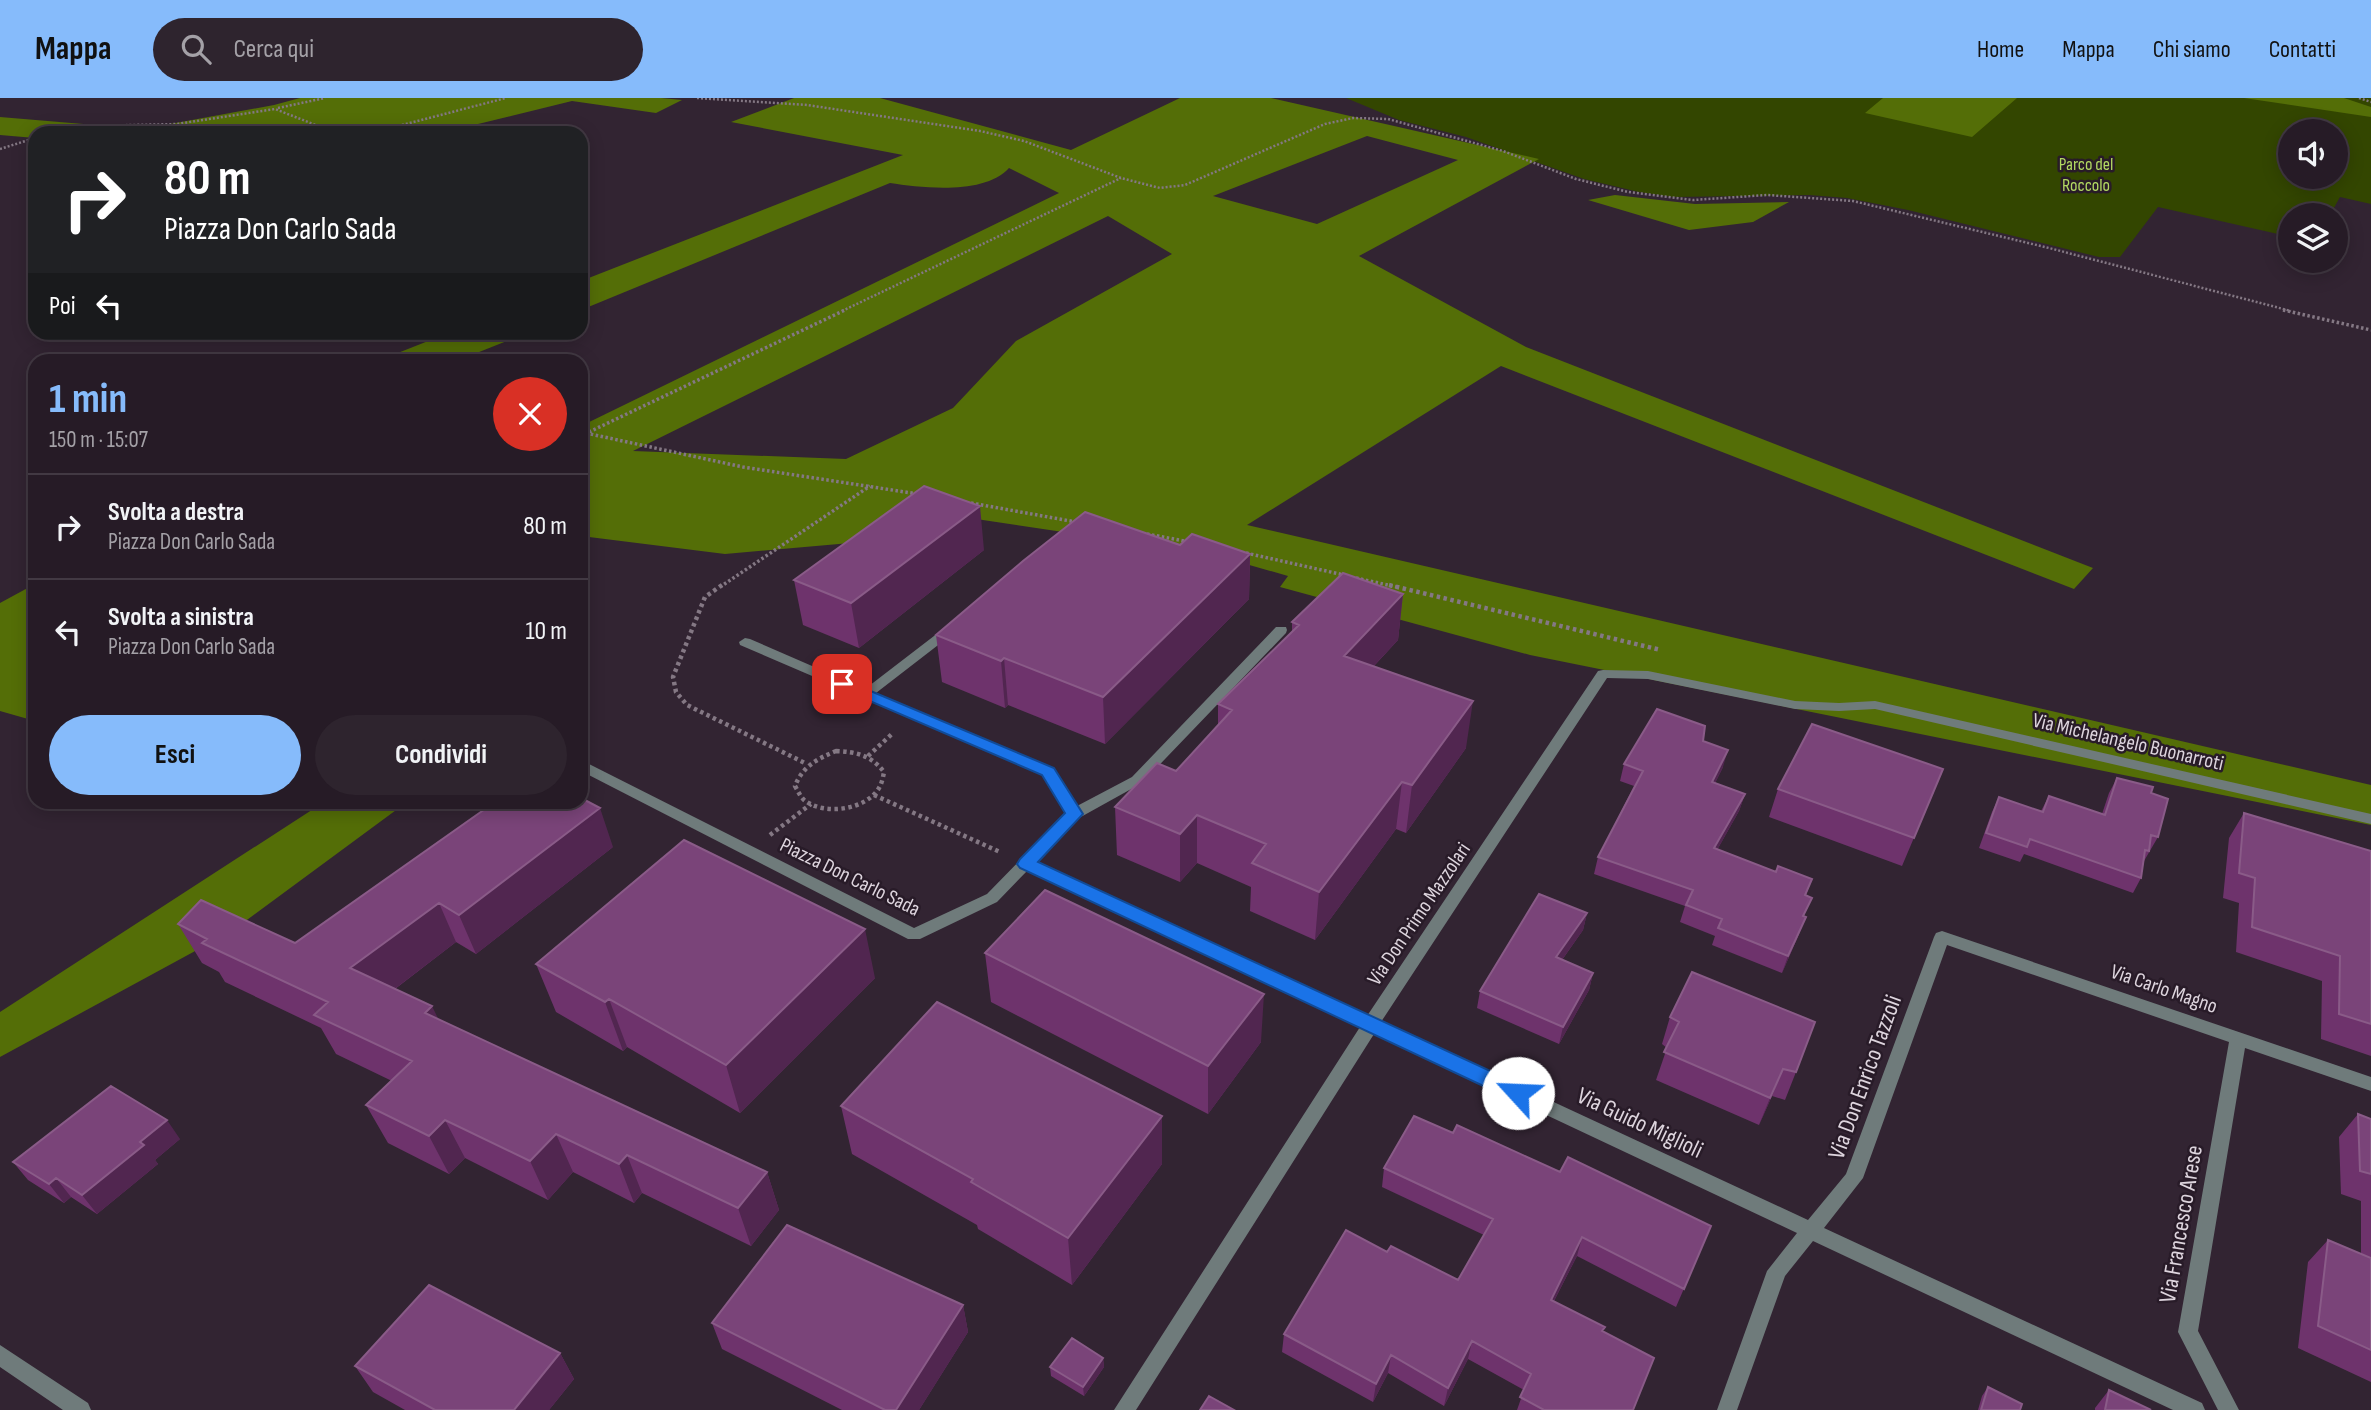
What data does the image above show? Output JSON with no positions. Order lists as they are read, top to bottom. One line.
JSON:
{"streets":{"street":["Via Michelangelo Buonarroti","Piazza Don Carlo Sada","Via Don Primo Mazzolari","Via Carlo Magno","Via Don Enrico Tazzoli","Via Guido Miglioli","Via Francesco Arese"]},"crossings":[["Via Michelangelo Buonarroti","Via Don Primo Mazzolari"],["Piazza Don Carlo Sada","Via Guido Miglioli"],["Via Don Primo Mazzolari","Via Guido Miglioli"],["Via Carlo Magno","Via Don Enrico Tazzoli"],["Via Carlo Magno","Via Francesco Arese"],["Via Don Enrico Tazzoli","Via Guido Miglioli"]],"parks":["Parco del Roccolo"],"page":{"header":"Mappa","search":"Cerca qui","nav":["Home","Mappa","Chi siamo","Contatti"],"turn":["80 m","Piazza Don Carlo Sada"],"then":"Poi","heading":["1 min","150 m · 15:07"],"list":[{"name":"Svolta a destra","note":"Piazza Don Carlo Sada","value":"80 m"},{"name":"Svolta a sinistra","note":"Piazza Don Carlo Sada","value":"10 m"}],"buttons":["Esci","Condividi"]}}
